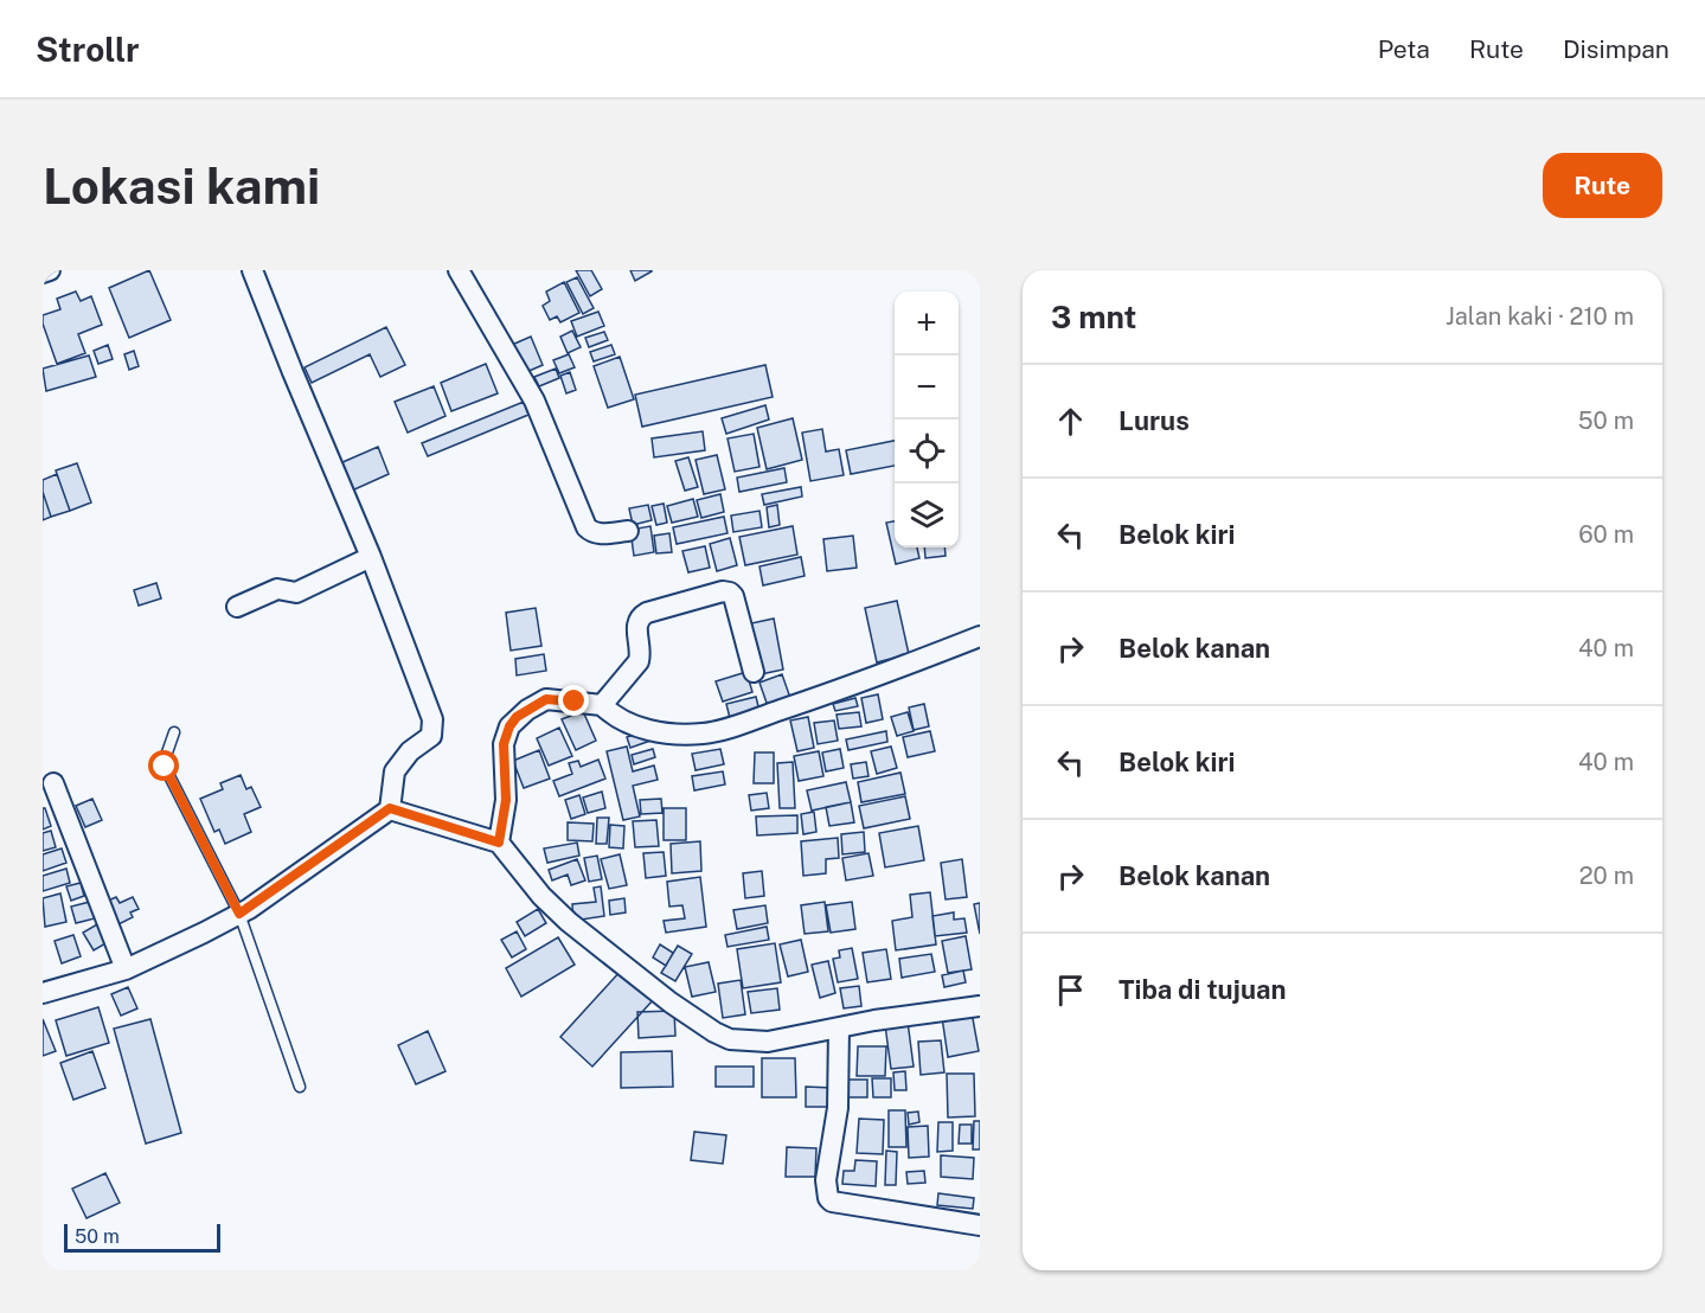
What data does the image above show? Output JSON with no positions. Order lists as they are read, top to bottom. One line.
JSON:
{"scale_bar":"50 m","page":{"header":"Strollr","nav":["Peta","Rute","Disimpan"],"buttons":"Rute","title":"Lokasi kami","heading":["3 mnt","Jalan kaki · 210 m"],"map_buttons":["+","−"],"list":[["Lurus","50 m"],["Belok kiri","60 m"],["Belok kanan","40 m"],["Belok kiri","40 m"],["Belok kanan","20 m"],"Tiba di tujuan"],"scale":"50 m"}}
